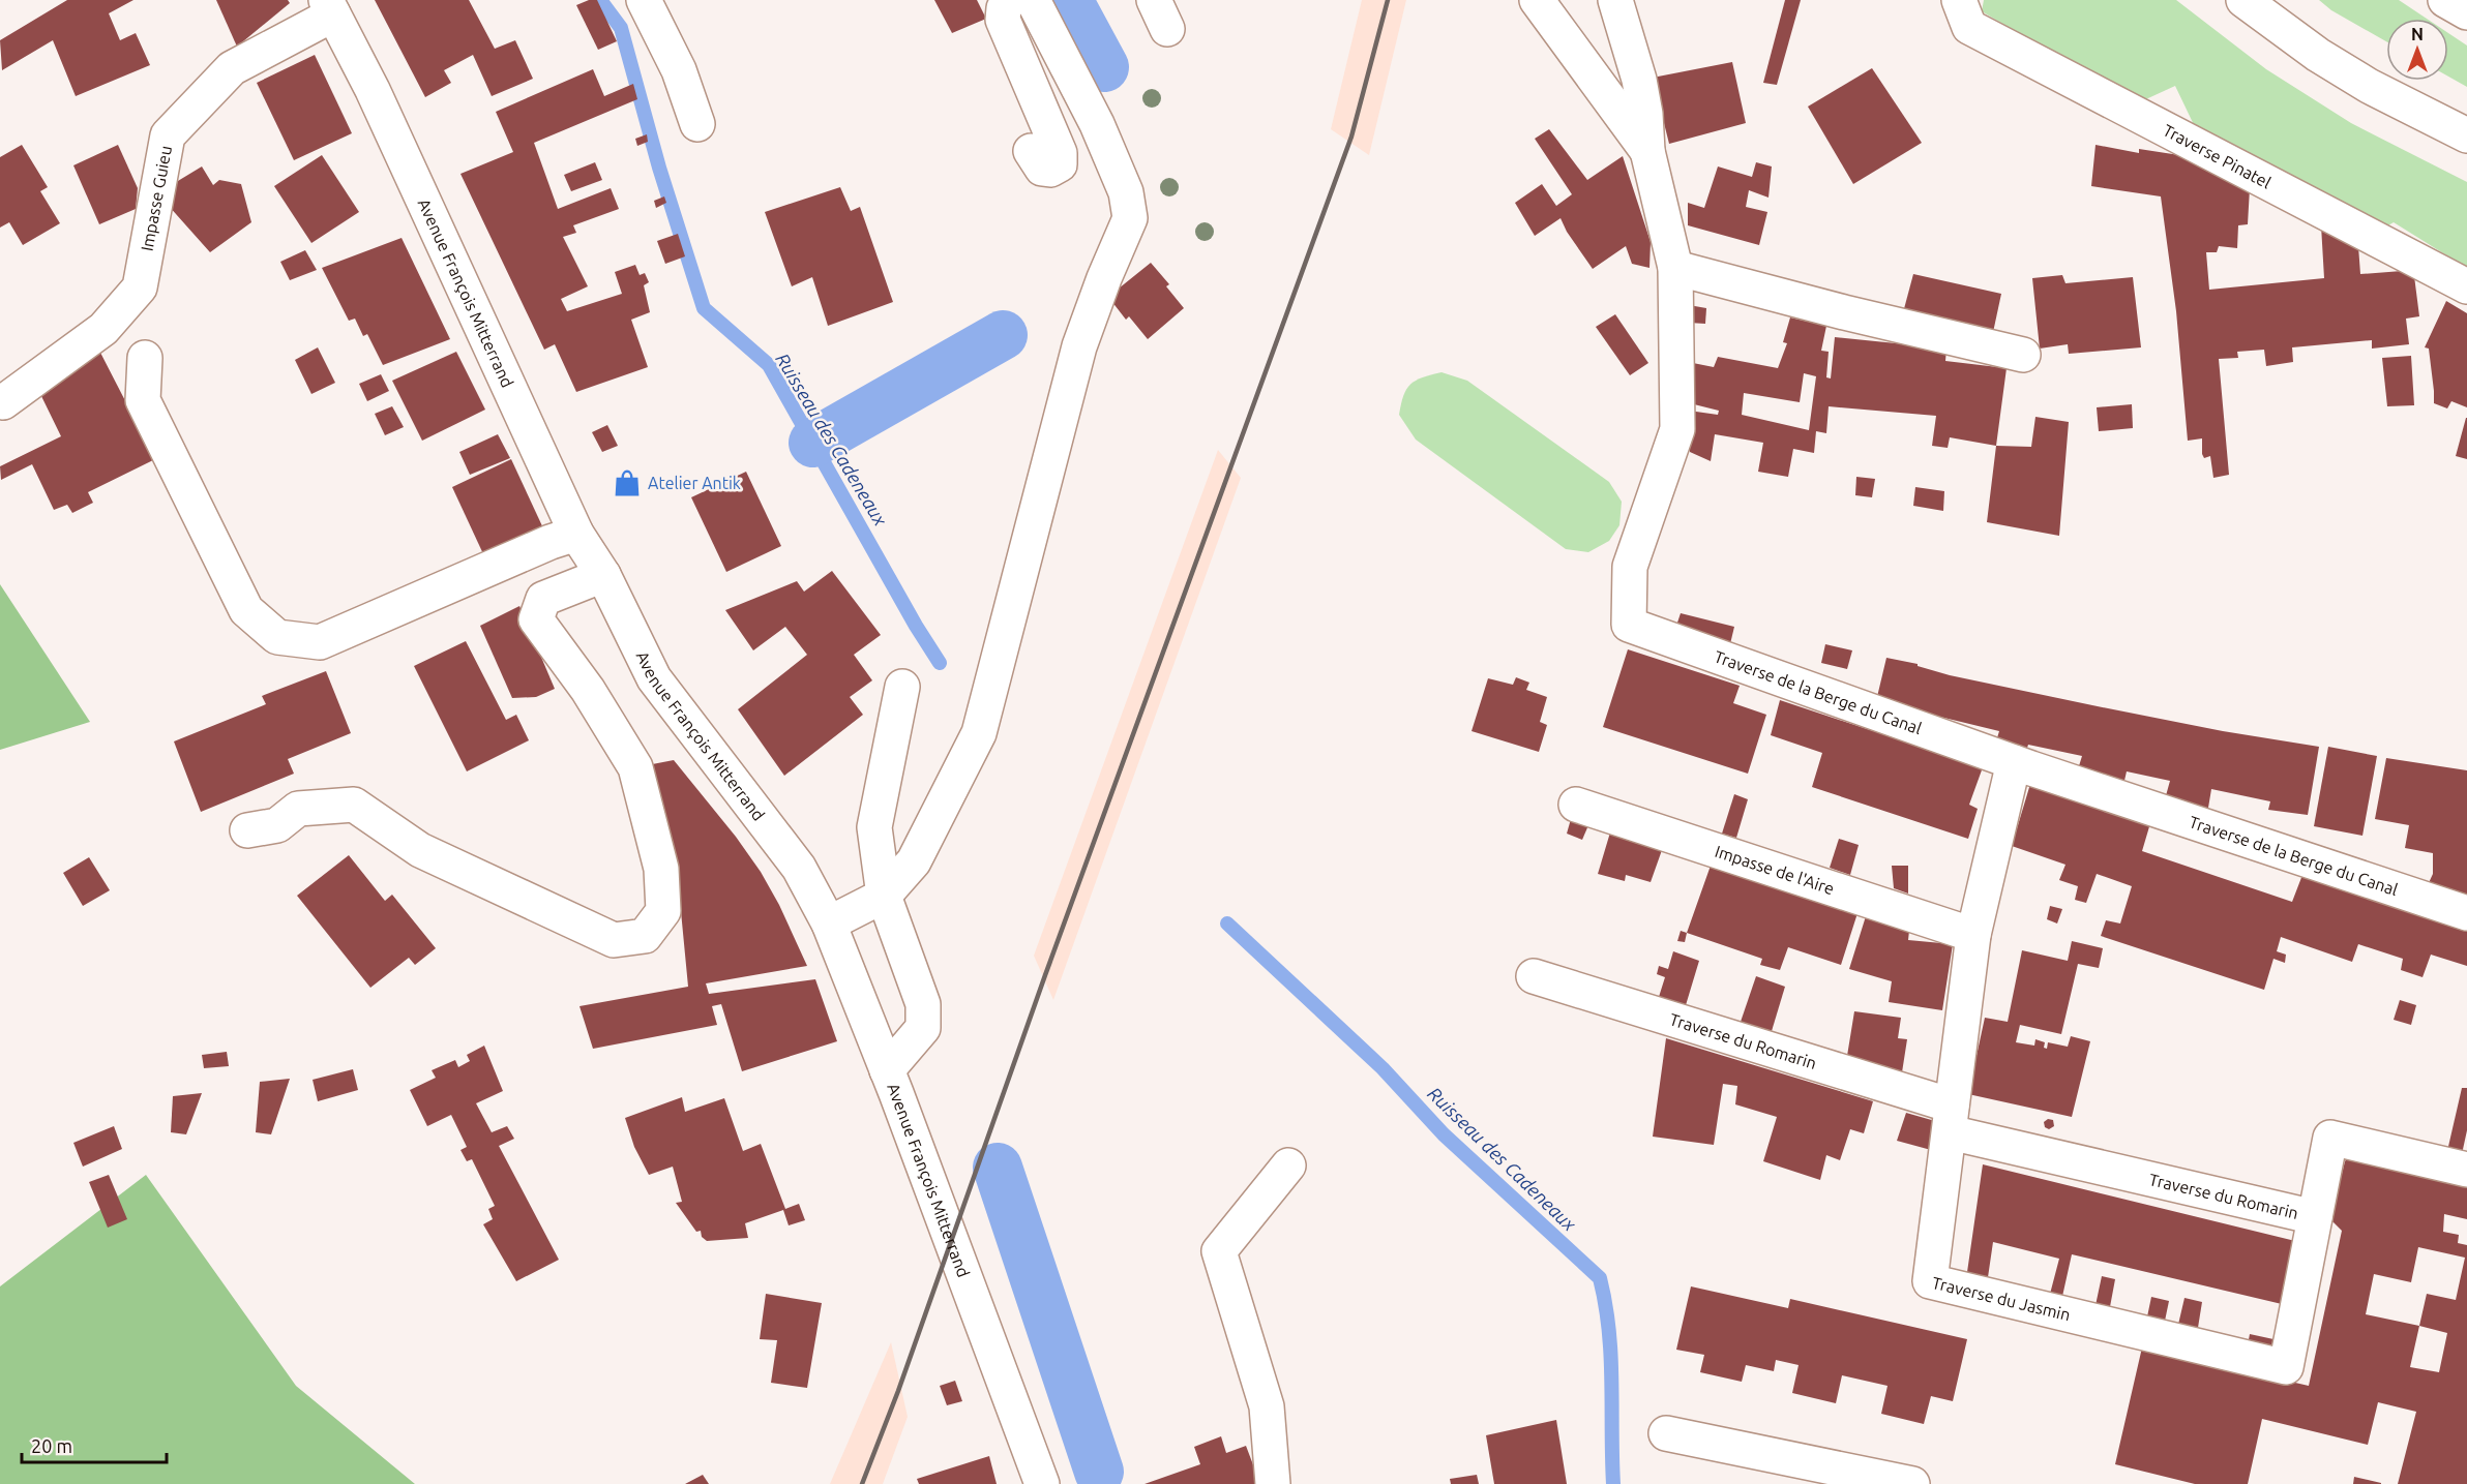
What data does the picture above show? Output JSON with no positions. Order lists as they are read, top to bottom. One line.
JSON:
{"streets":{"main road":["Traverse Pinatel","Impasse Guieu","Avenue François Mitterrand","Traverse de la Berge du Canal","Impasse de l'Aire","Traverse du Romarin","Traverse du Jasmin"]},"crossings":[["Impasse Guieu","Avenue François Mitterrand"],["Traverse de la Berge du Canal","Traverse du Jasmin"],["Impasse de l'Aire","Traverse du Jasmin"],["Traverse du Romarin","Traverse du Jasmin"]],"water":["Ruisseau des Cadeneaux"],"places":{"shop":["Atelier Antik"]},"scale_bar":"20 m","north":"top"}
